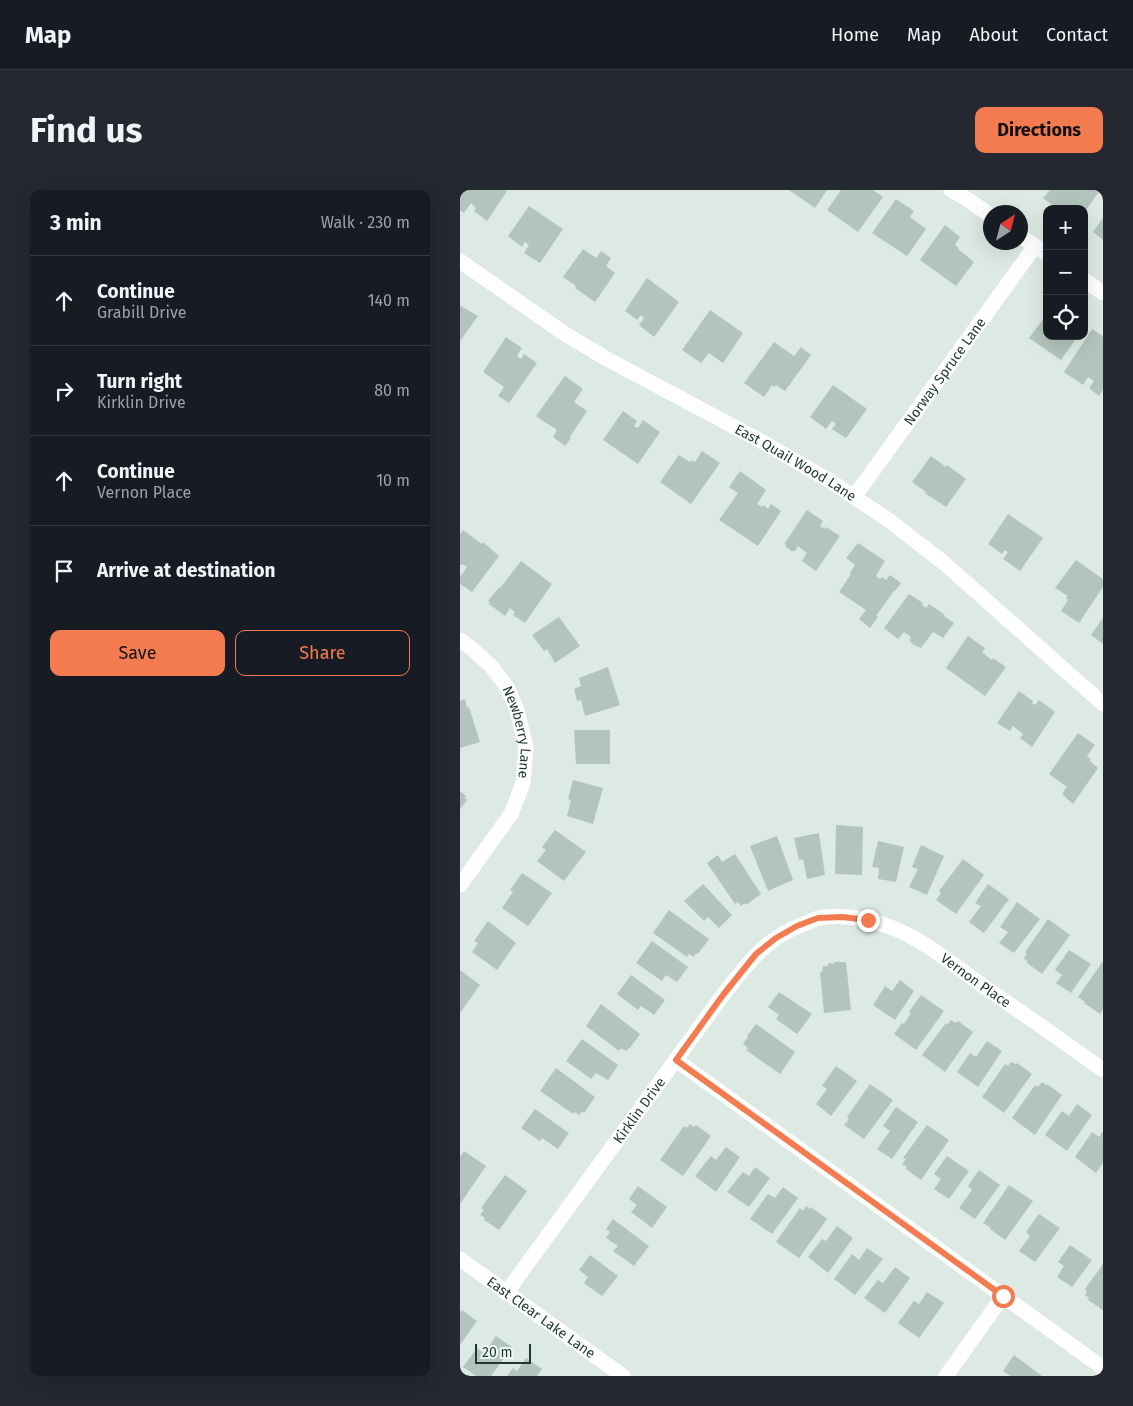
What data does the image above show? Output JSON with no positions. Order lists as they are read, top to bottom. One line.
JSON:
{"streets":{"street":["Norway Spruce Lane","East Quail Wood Lane","Newberry Lane","Vernon Place","Kirklin Drive","East Clear Lake Lane"]},"crossings":[["Norway Spruce Lane","East Quail Wood Lane"],["Vernon Place","Kirklin Drive"],["Kirklin Drive","East Clear Lake Lane"]],"scale_bar":"20 m","north":"top right","page":{"header":"Map","nav":["Home","Map","About","Contact"],"buttons":["Directions",["Save","Share"]],"title":"Find us","heading":["3 min","Walk · 230 m"],"map_buttons":["+","−"],"list":[["Continue","Grabill Drive","140 m"],["Turn right","Kirklin Drive","80 m"],["Continue","Vernon Place","10 m"],"Arrive at destination"],"scale":"20 m"}}
